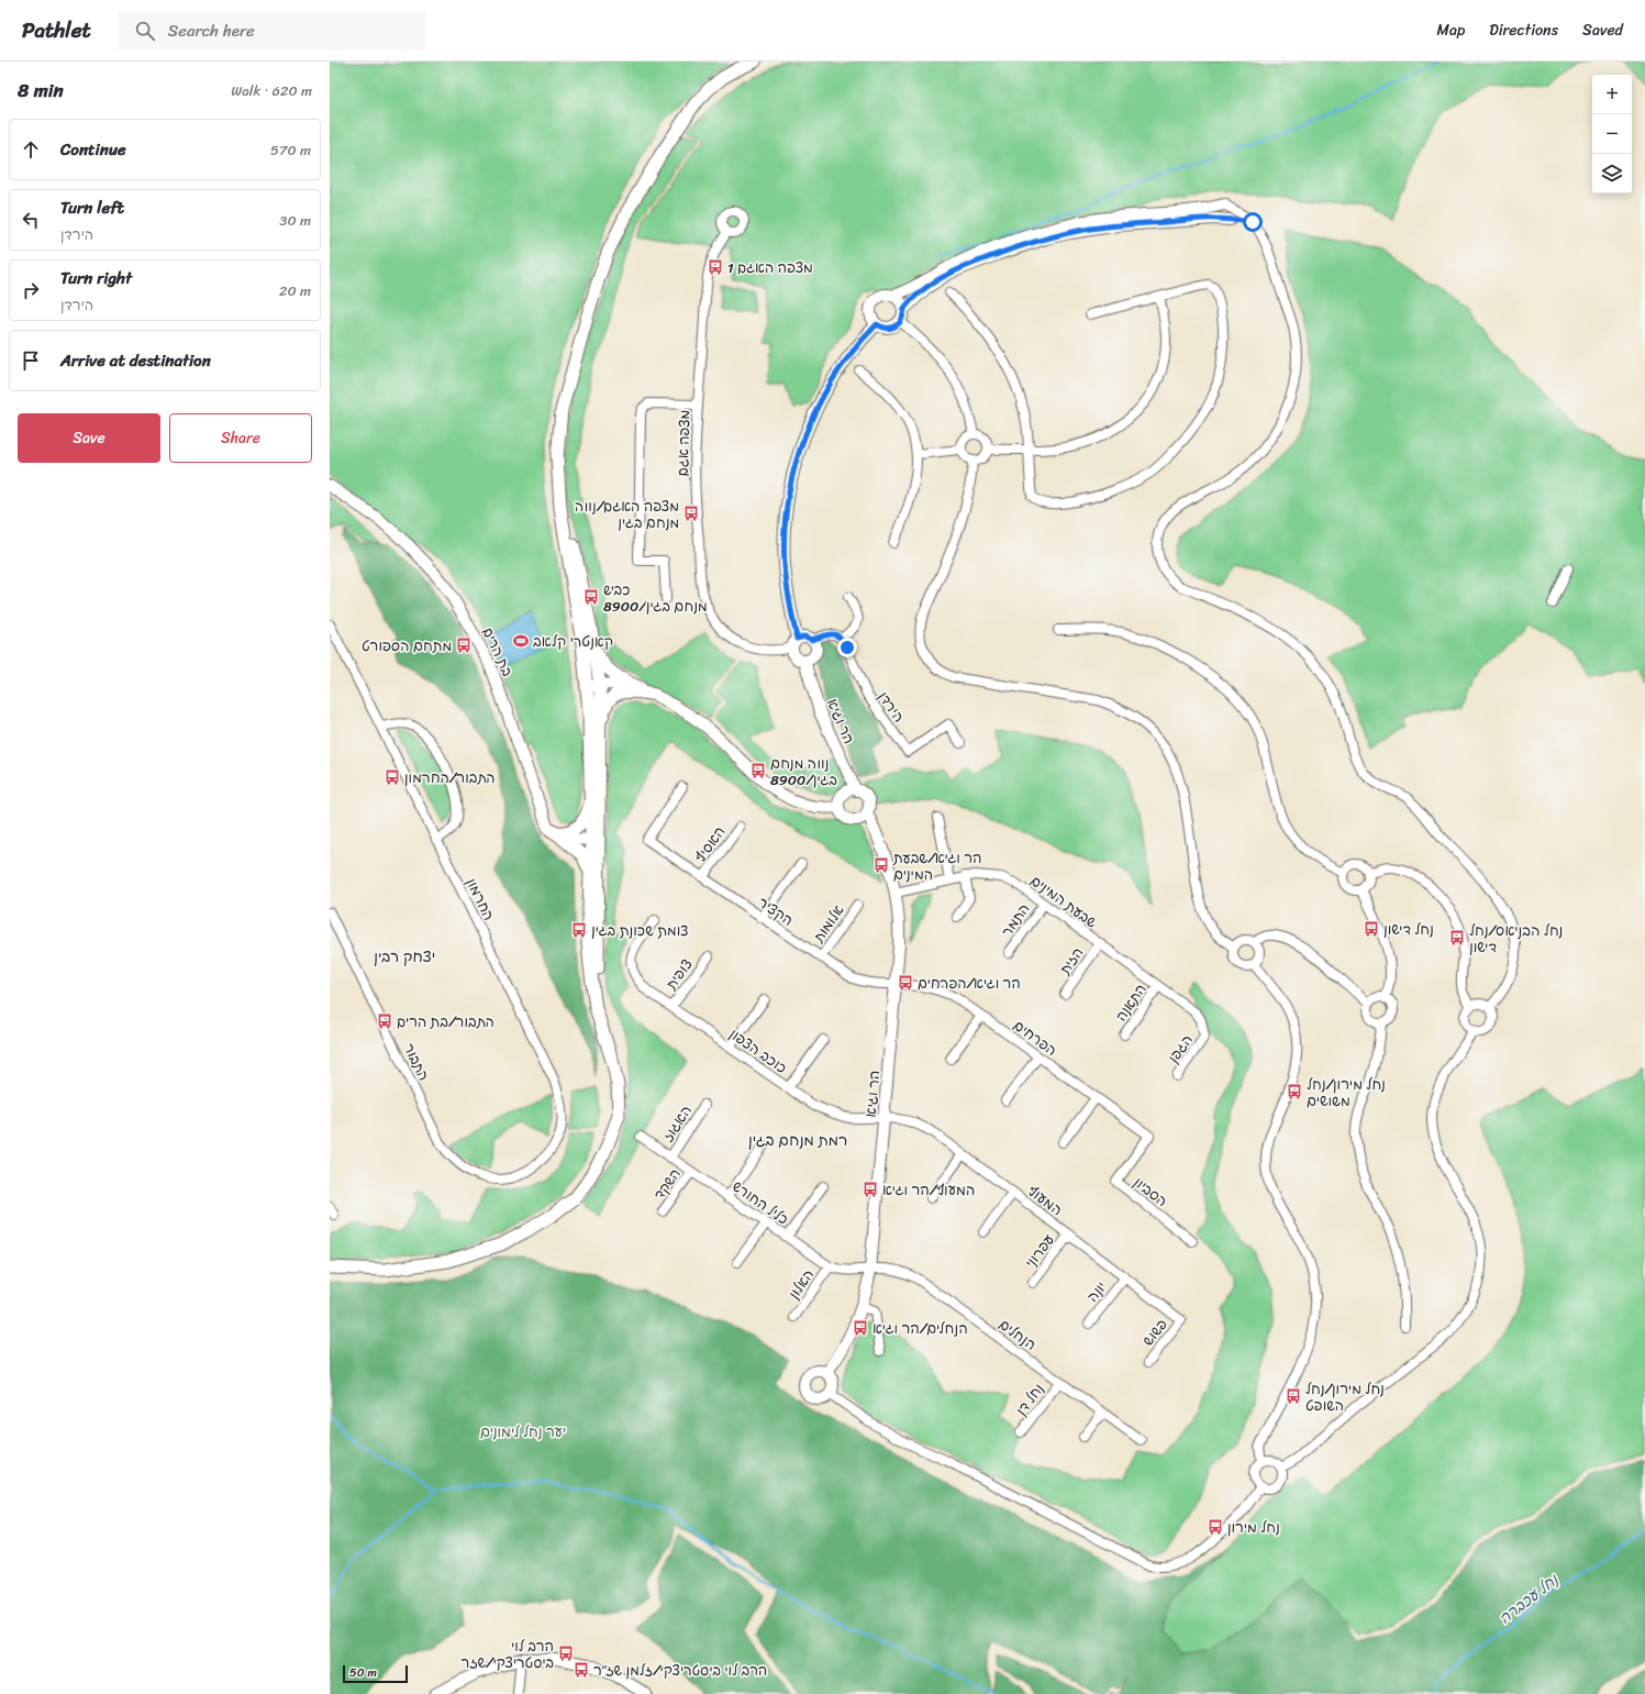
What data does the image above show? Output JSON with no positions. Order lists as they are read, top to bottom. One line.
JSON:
{"streets":{"street":["מצפה אגם","בת הרים","הירדן","הר וגיא","האסיף","החרמון","שבעת המינים","הקציר","התמר","אלומות","הזית","צופית","התאנה","הפרחים","הגפן","כוכב הצפון","התבור","האגוז","השקד","הסביון","המעוף","כליל החורש","עפרוני","האלון","יונה","פשוש","הנחלים","נחל דן"]},"crossings":[["מצפה אגם","הר וגיא"],["הר וגיא","שבעת המינים"],["הר וגיא","הקציר"],["הר וגיא","הפרחים"],["הר וגיא","כוכב הצפון"],["הר וגיא","המעוף"],["הר וגיא","כליל החורש"],["הר וגיא","הנחלים"],["האסיף","הקציר"],["החרמון","התבור"],["שבעת המינים","התמר"],["שבעת המינים","הזית"],["שבעת המינים","התאנה"],["שבעת המינים","הגפן"],["הקציר","אלומות"],["הקציר","הפרחים"],["צופית","כוכב הצפון"],["הפרחים","הסביון"],["כוכב הצפון","המעוף"],["האגוז","כליל החורש"],["השקד","כליל החורש"],["המעוף","עפרוני"],["המעוף","יונה"],["המעוף","פשוש"],["כליל החורש","האלון"],["כליל החורש","הנחלים"],["הנחלים","נחל דן"]],"districts":["יצחק רבין","רמת מנחם בגין"],"water":["נחל עכברה"],"parks":["יער נחל לימונים"],"places":{"bus stop":["מצפה האגם 1","מצפה האגם/נווה מנחם בגין","כביש 8900/מנחם בגין","מתחם הספורט","נווה מנחם בגין/8900","התבור/החרמון","הר וגיא/שבעת המינים","נחל דישון","צומת שכונת בגין","נחל הבניאס/נחל דישון","הר וגיא/הפרחים","התבור/בת הרים","נחל מירון/נחל משושים","המעוף/הר וגיא","הנחלים/הר וגיא","נחל מירון/נחל השופט","נחל מירון","הרב לוי ביסטריצקי/שזר","הרב לוי ביסטריצקי/זלמן שז״ר"],"sports":["קאנטרי קלאב"]},"scale_bar":"50 m","page":{"header":"Pathlet","search":"Search here","nav":["Map","Directions","Saved"],"heading":["8 min","Walk · 620 m"],"map_buttons":["+","−"],"list":[["Continue","570 m"],["Turn left","הירדן","30 m"],["Turn right","הירדן","20 m"],"Arrive at destination"],"buttons":["Save","Share"],"scale":"50 m"}}
